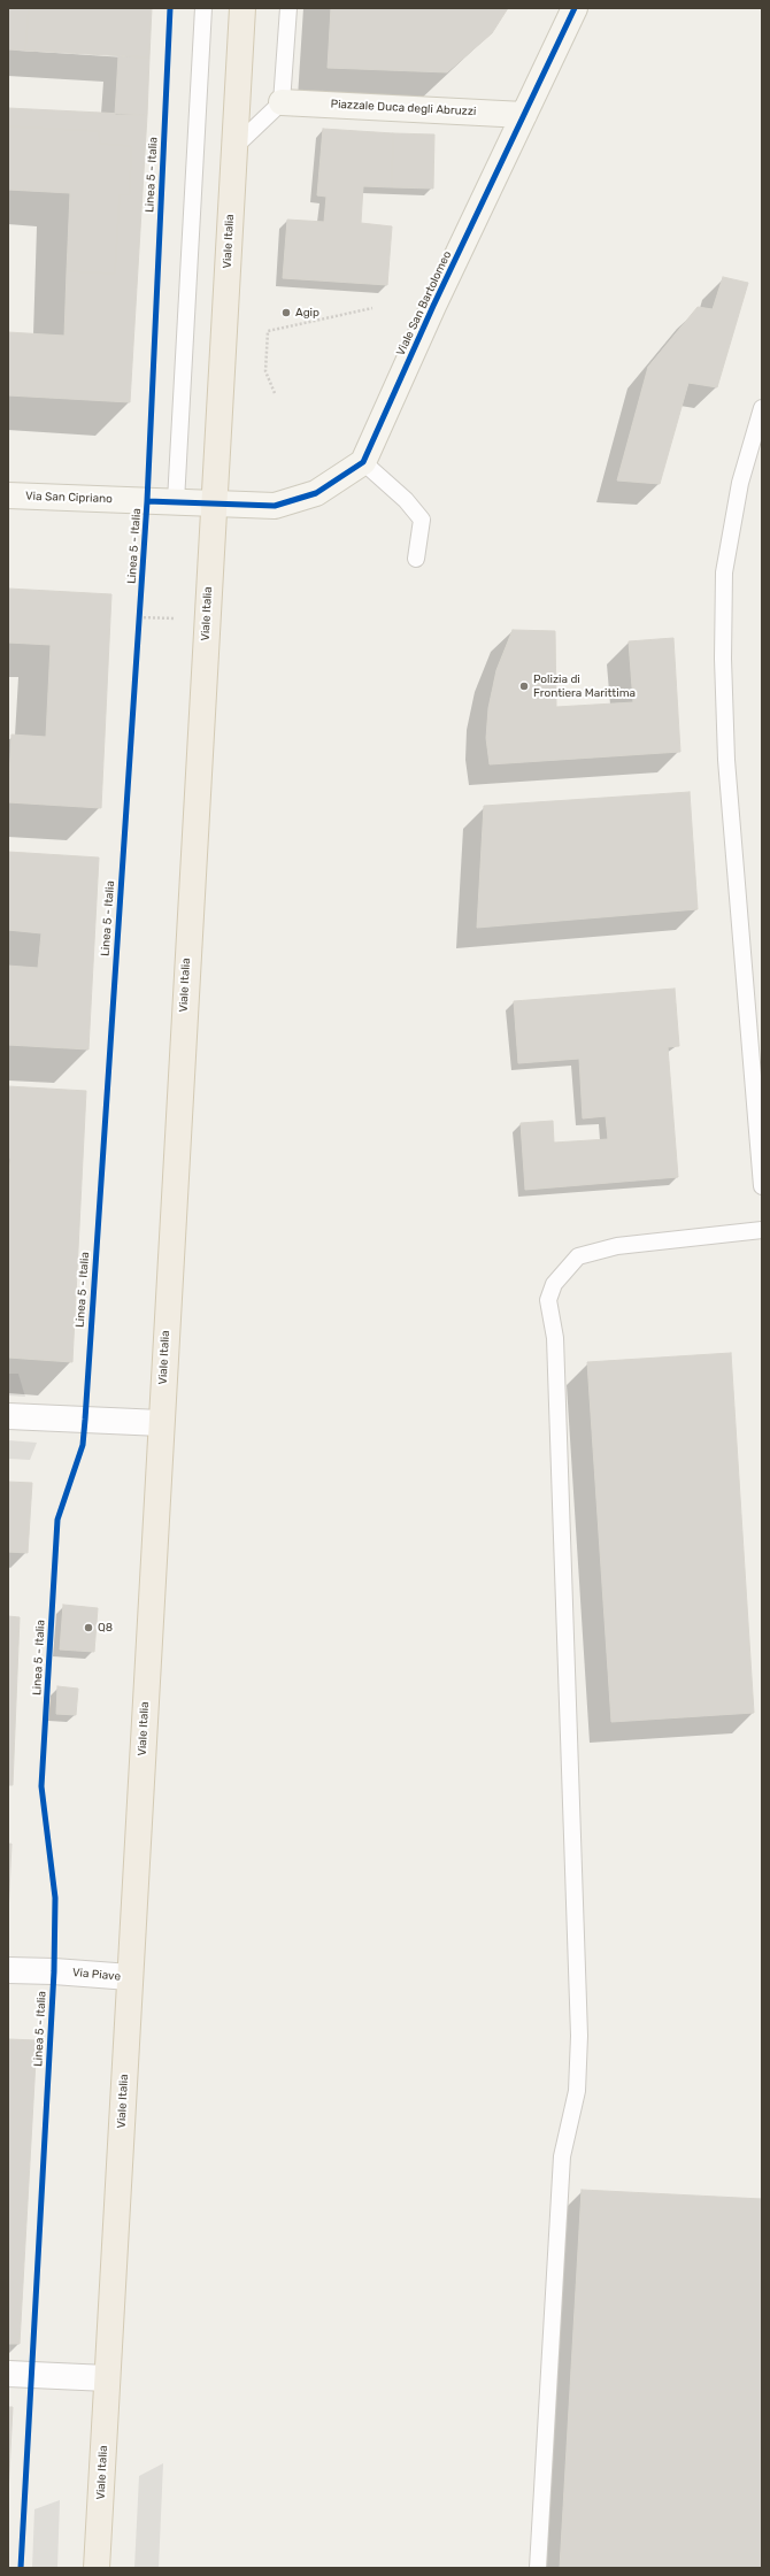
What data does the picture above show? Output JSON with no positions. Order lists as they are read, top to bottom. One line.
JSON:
{"streets":{"main road":["Piazzale Duca degli Abruzzi","Viale Italia","Viale San Bartolomeo","Via San Cipriano"],"street":["Via Piave"],"cycle path":["Linea 5 - Italia"]},"crossings":[["Piazzale Duca degli Abruzzi","Viale San Bartolomeo"],["Viale Italia","Via San Cipriano"],["Viale Italia","Via Piave"]],"places":["Agip","Polizia di Frontiera Marittima","Q8"]}
